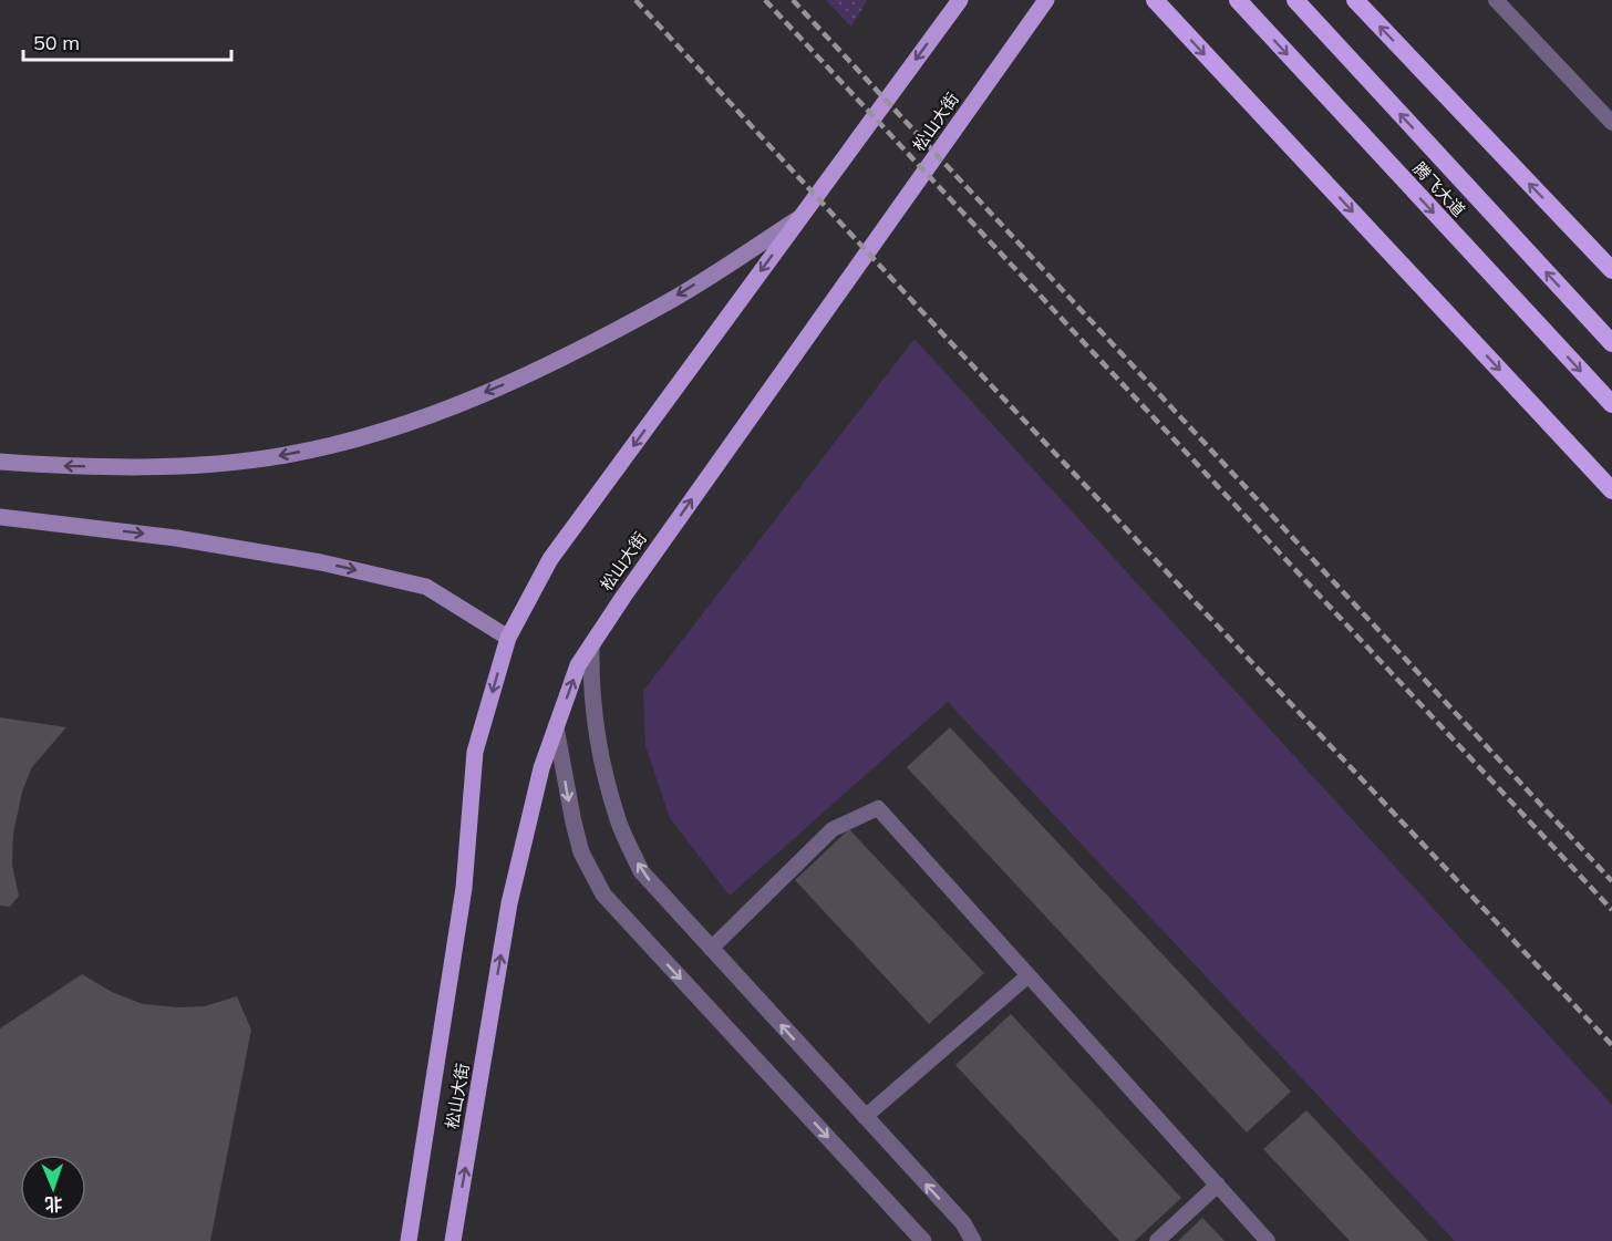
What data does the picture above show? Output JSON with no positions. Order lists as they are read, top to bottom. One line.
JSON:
{"streets":{"highway":["腾飞大道"],"main road":["松山大街"]},"scale_bar":"50 m","north":"bottom"}
